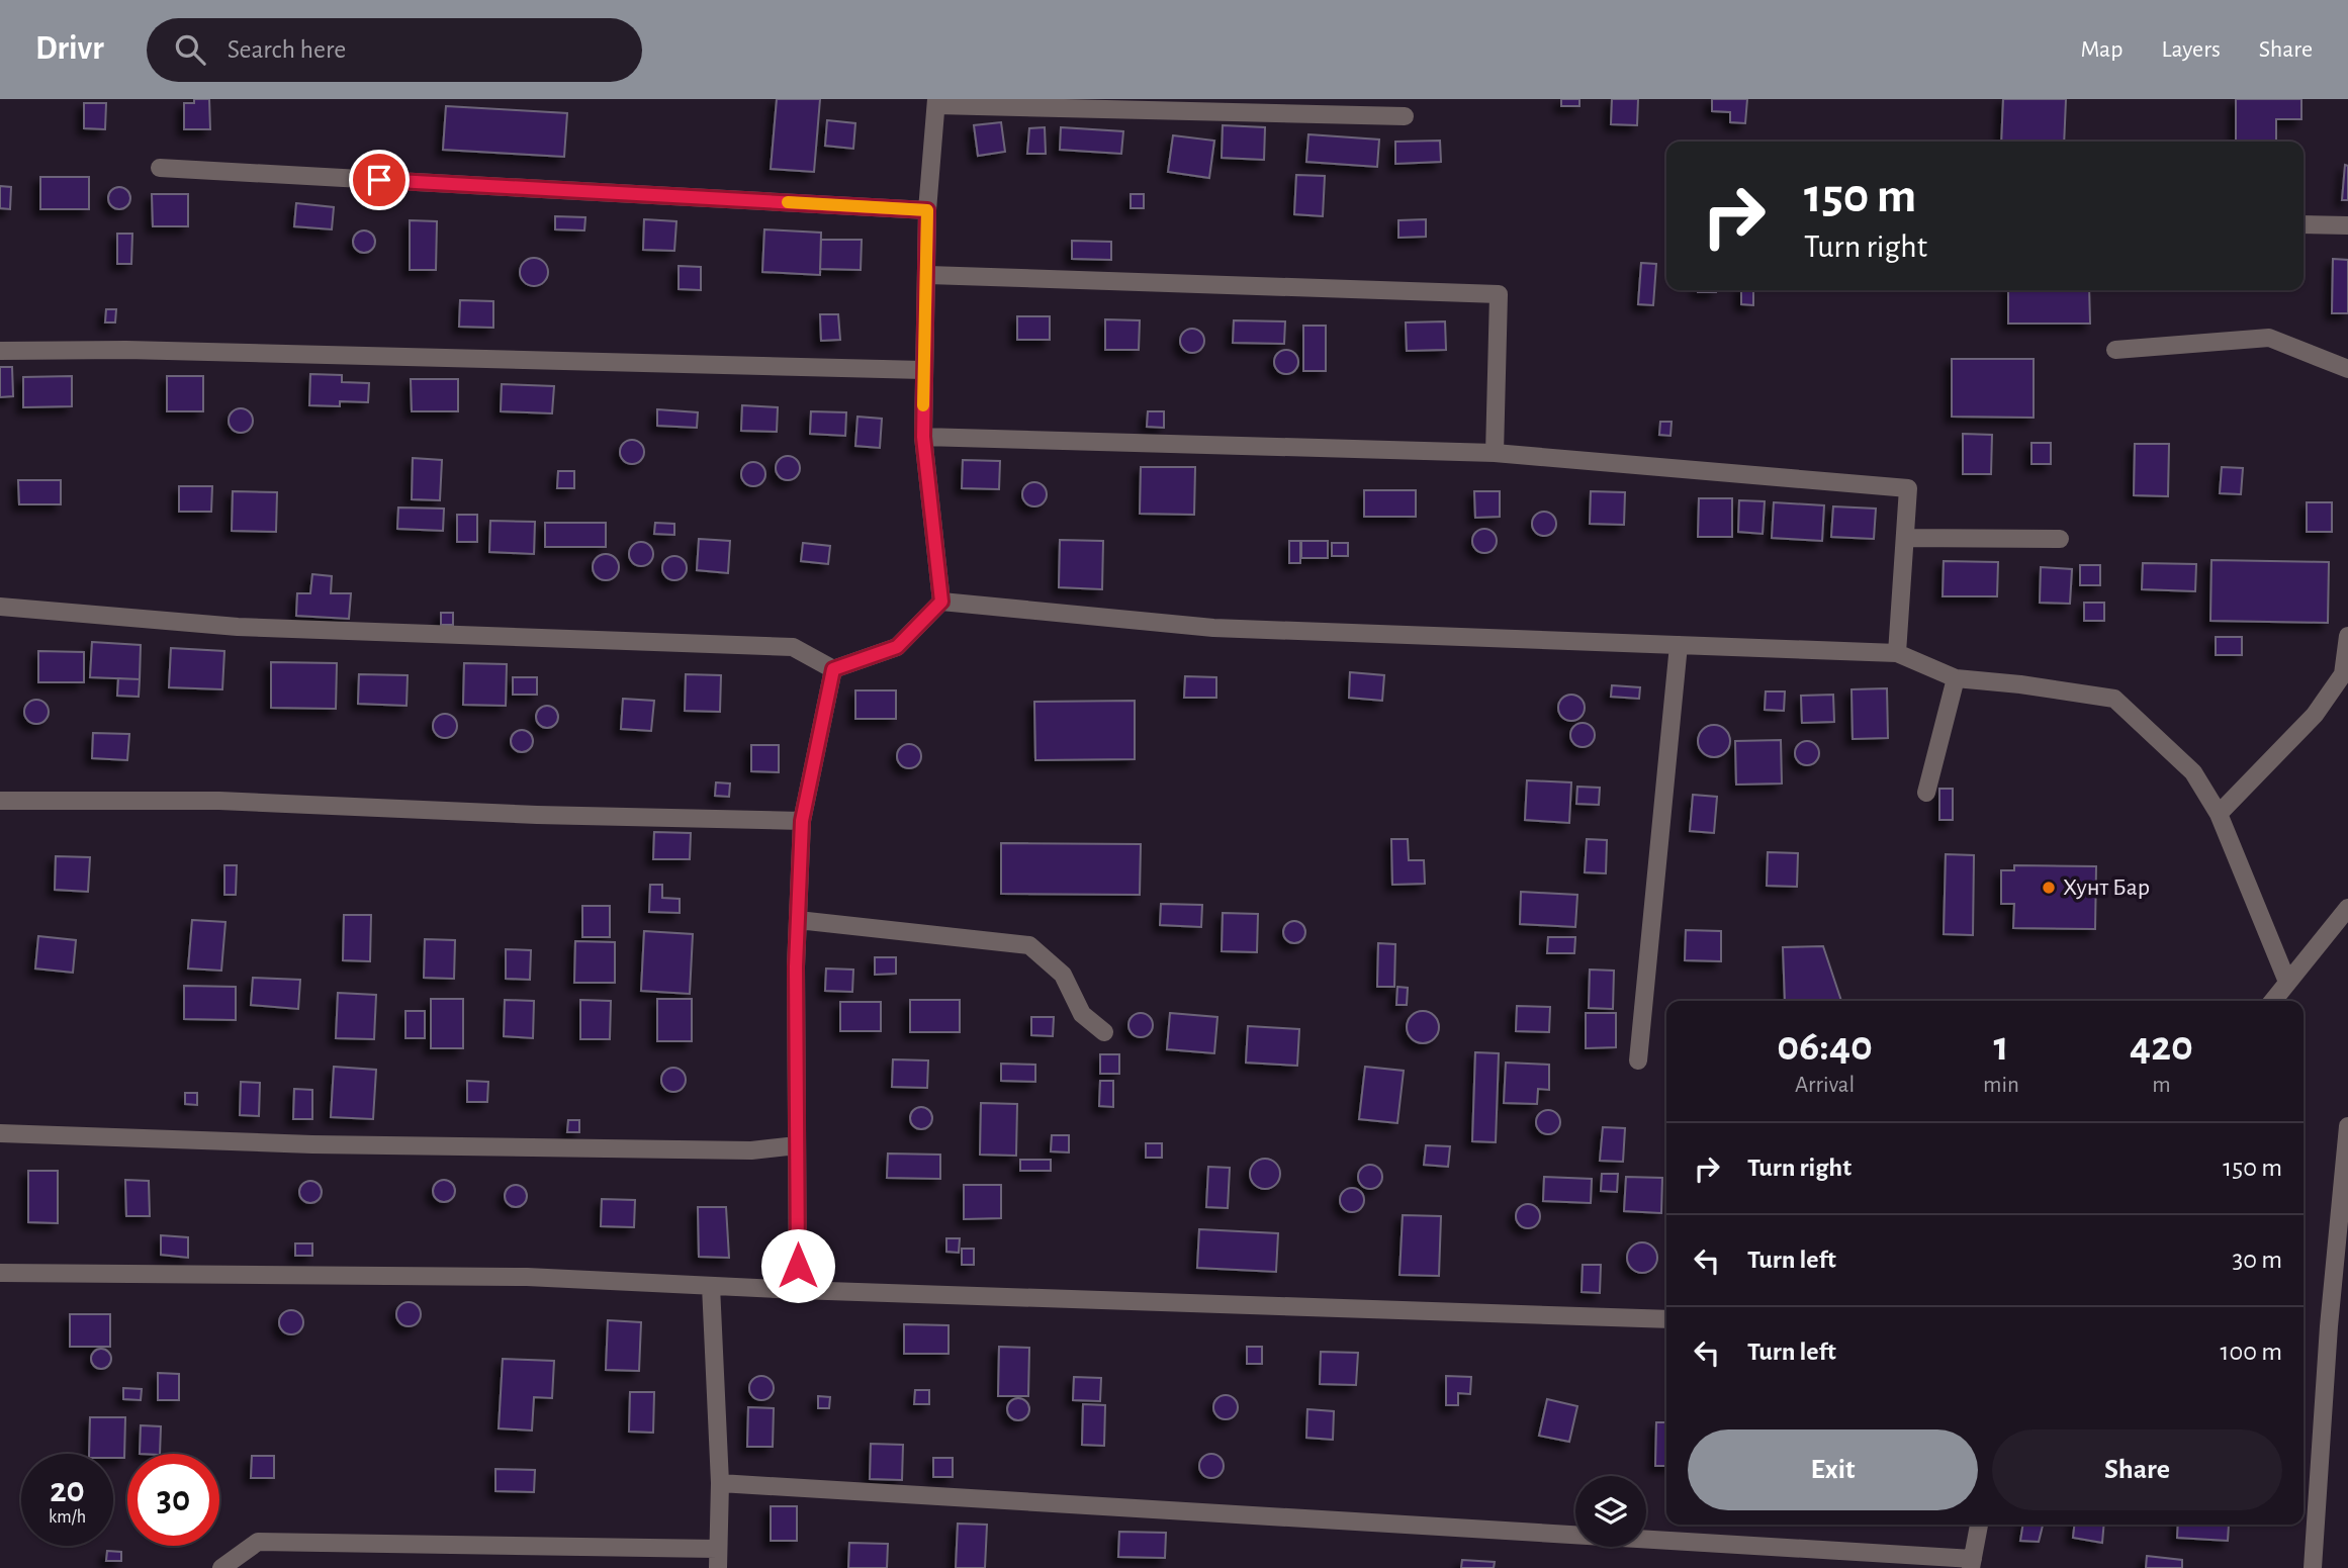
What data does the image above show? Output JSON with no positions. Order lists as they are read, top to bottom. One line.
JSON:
{"places":["Хунт Бар"],"page":{"header":"Drivr","search":"Search here","nav":["Map","Layers","Share"],"turn":["150 m","Turn right"],"eta":["06:40","Arrival","1","min","420","m"],"list":[{"name":"Turn right","value":"150 m"},{"name":"Turn left","value":"30 m"},{"name":"Turn left","value":"100 m"}],"buttons":["Exit","Share"],"speed":"20 km/h","limit":"30"}}
